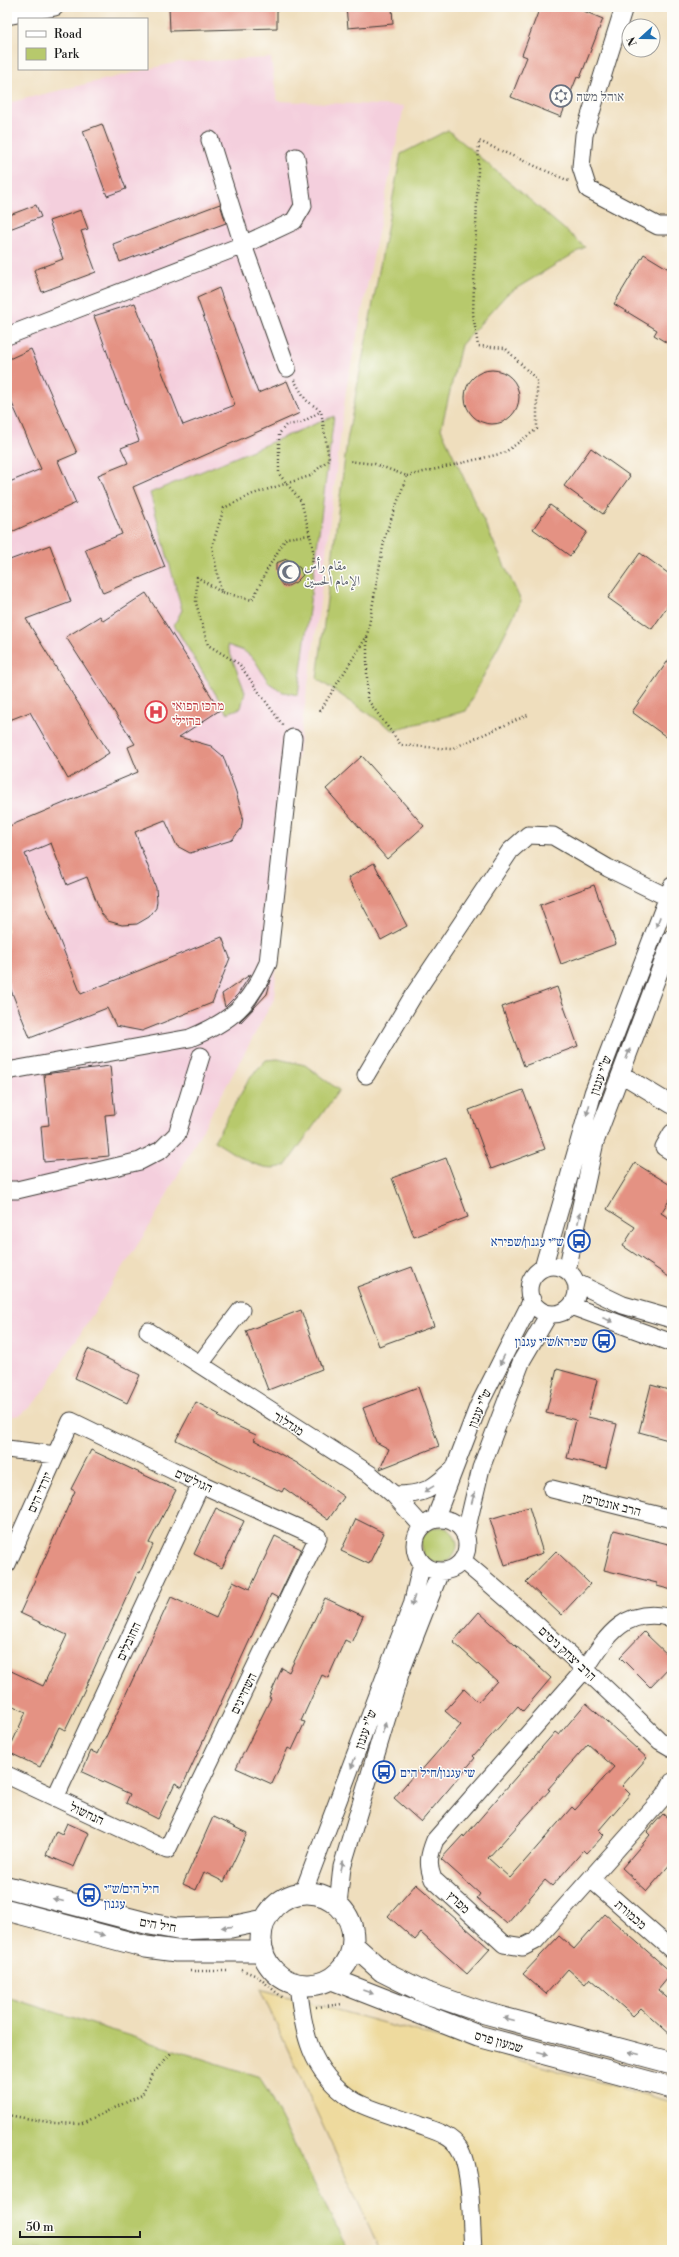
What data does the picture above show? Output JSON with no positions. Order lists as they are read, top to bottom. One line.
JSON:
{"streets":{"main road":["חיל הים","שמעון פרס"],"street":["ש\"י עגנון","מגדלור","הגולשים","יורדי הים","הרב אונטרמן","החובלים","הרב יצחק ניסים","השחיינים","הנחשול","מפרץ","מכמורת"]},"crossings":[["ש\"י עגנון","מגדלור"],["ש\"י עגנון","הרב יצחק ניסים"],["ש\"י עגנון","חיל הים"],["ש\"י עגנון","שמעון פרס"],["מגדלור","הרב יצחק ניסים"],["הגולשים","יורדי הים"],["הגולשים","החובלים"],["הגולשים","השחיינים"],["החובלים","הנחשול"],["הרב יצחק ניסים","מפרץ"],["השחיינים","הנחשול"],["מפרץ","מכמורת"],["חיל הים","שמעון פרס"]],"places":{"synagogue":["אוהל משה"],"mosque":["مقام رأس الإمام الحسين"],"hospital":["מרכז רפואי ברזילי"],"bus stop":["ש״י עגנון/שפירא","שפירא/ש״י עגנון","שי עגנון/חיל הים","חיל הים/ש״י עגנון"]},"legend":["Road","Park"],"scale_bar":"50 m","north":"left"}
